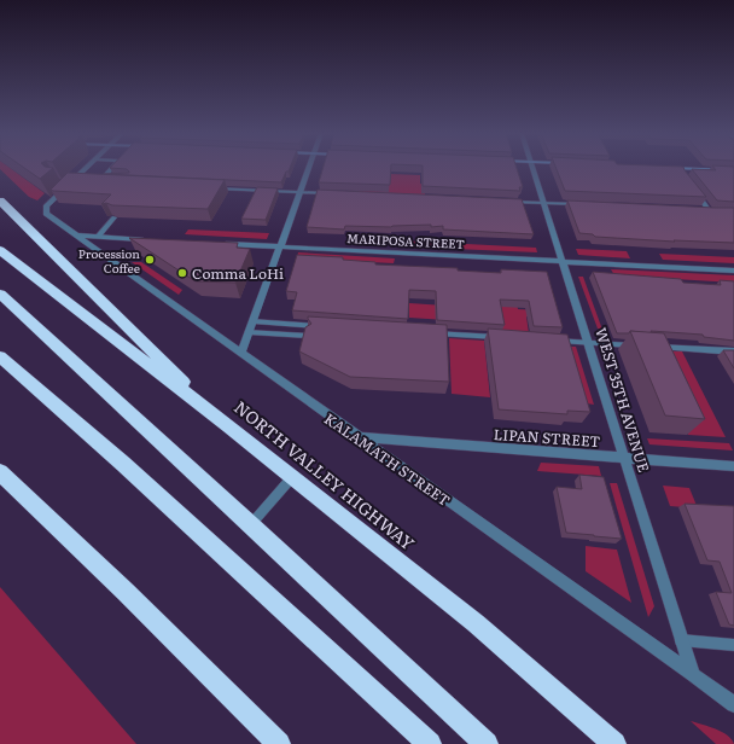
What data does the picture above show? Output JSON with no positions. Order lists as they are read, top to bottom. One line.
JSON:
{"streets":{"highway":["NORTH VALLEY HIGHWAY"],"street":["MARIPOSA STREET","WEST 35TH AVENUE","LIPAN STREET","KALAMATH STREET"]},"crossings":[["MARIPOSA STREET","WEST 35TH AVENUE"],["WEST 35TH AVENUE","LIPAN STREET"],["WEST 35TH AVENUE","KALAMATH STREET"],["LIPAN STREET","KALAMATH STREET"]],"places":["Procession Coffee","Comma LoHi"]}
